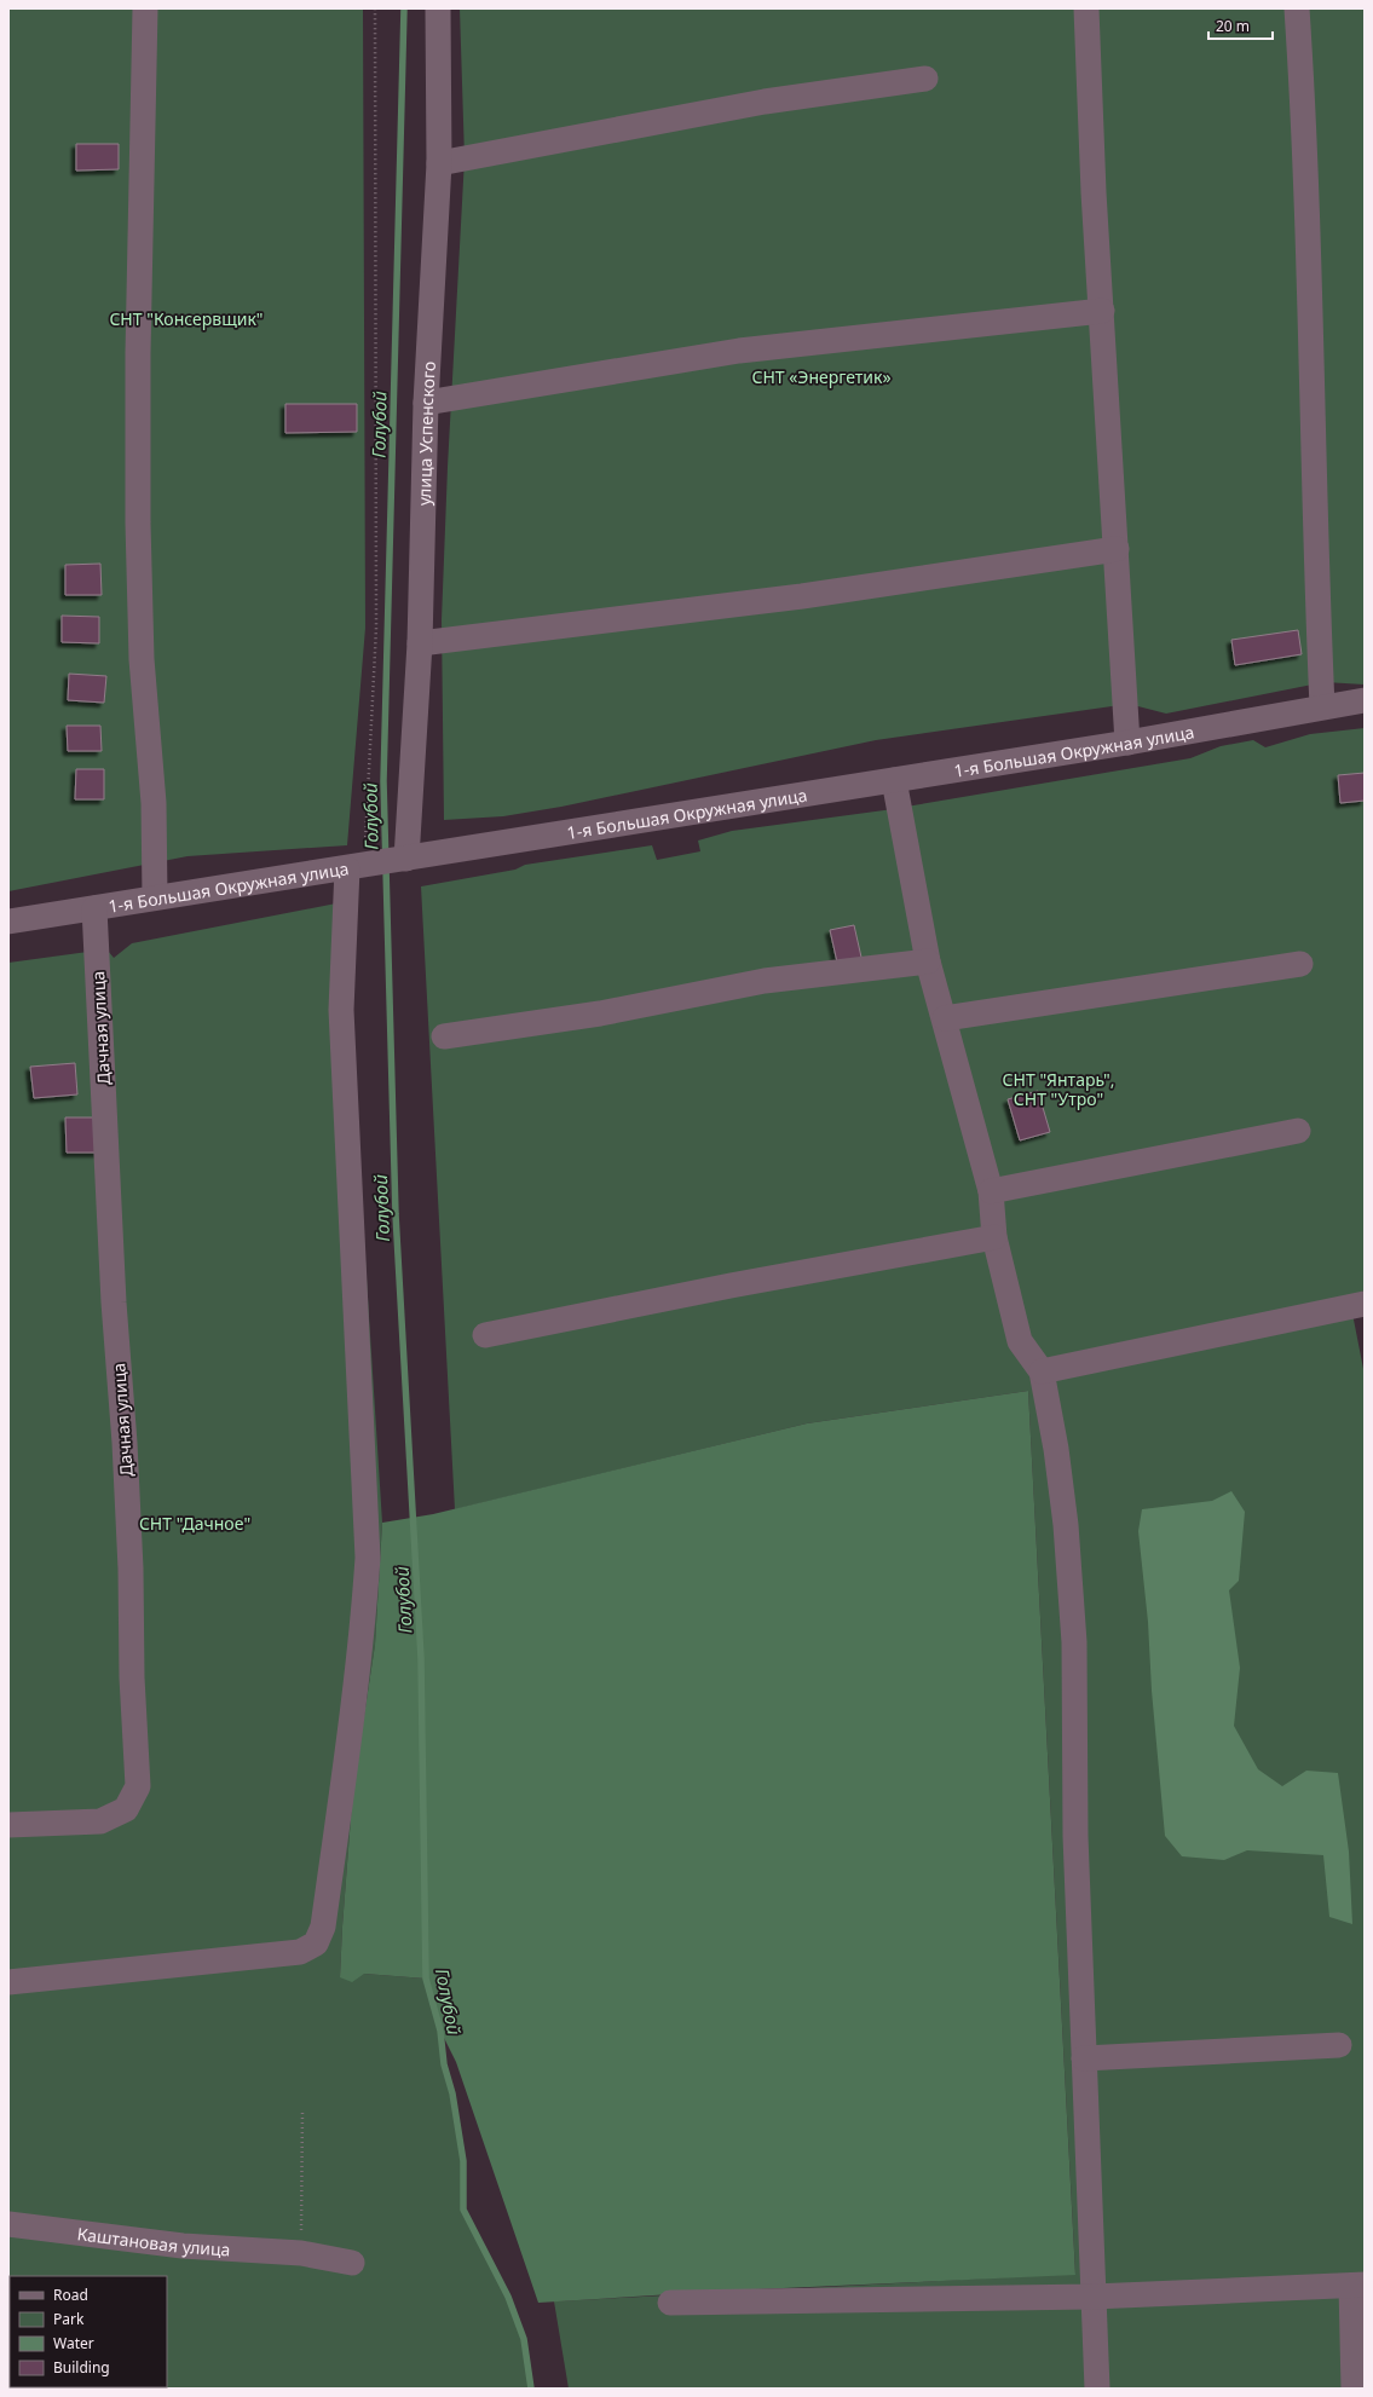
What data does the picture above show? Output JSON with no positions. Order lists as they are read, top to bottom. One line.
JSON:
{"streets":{"street":["улица Успенского","1-я Большая Окружная улица","Дачная улица","Каштановая улица"]},"crossings":[["улица Успенского","1-я Большая Окружная улица"],["1-я Большая Окружная улица","Дачная улица"]],"water":["Голубой"],"parks":["СНТ \"Консервщик\"","СНТ «Энергетик»","СНТ \"Янтарь\", СНТ \"Утро\"","СНТ \"Дачное\""],"legend":["Road","Park","Water","Building"],"scale_bar":"20 m"}
